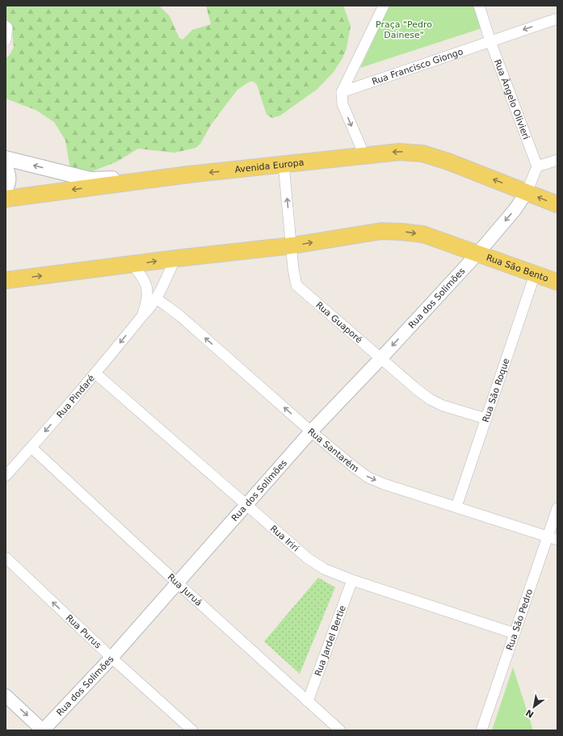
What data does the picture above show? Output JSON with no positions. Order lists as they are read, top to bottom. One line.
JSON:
{"streets":{"main road":["Avenida Europa","Rua São Bento"],"street":["Rua Francisco Giongo","Rua Ângelo Olivieri","Rua dos Solimões","Rua Guaporé","Rua São Roque","Rua Pindaré","Rua Santarém","Rua Iriri","Rua Juruá","Rua São Pedro","Rua Purus","Rua Jardel Bertie"]},"crossings":[["Rua Francisco Giongo","Rua Ângelo Olivieri"],["Avenida Europa","Rua dos Solimões"],["Avenida Europa","Rua Guaporé"],["Rua São Bento","Rua dos Solimões"],["Rua São Bento","Rua São Roque"],["Rua dos Solimões","Rua Guaporé"],["Rua dos Solimões","Rua Santarém"],["Rua dos Solimões","Rua Iriri"],["Rua dos Solimões","Rua Juruá"],["Rua dos Solimões","Rua Purus"],["Rua Guaporé","Rua São Roque"],["Rua São Roque","Rua Santarém"],["Rua Pindaré","Rua Santarém"],["Rua Pindaré","Rua Iriri"],["Rua Pindaré","Rua Juruá"],["Rua Santarém","Rua São Pedro"],["Rua Iriri","Rua São Pedro"],["Rua Iriri","Rua Jardel Bertie"],["Rua Juruá","Rua Jardel Bertie"]],"one_way":["Rua Pindaré","Rua Purus"],"parks":["Praça \"Pedro Dainese\""],"north":"bottom left"}
